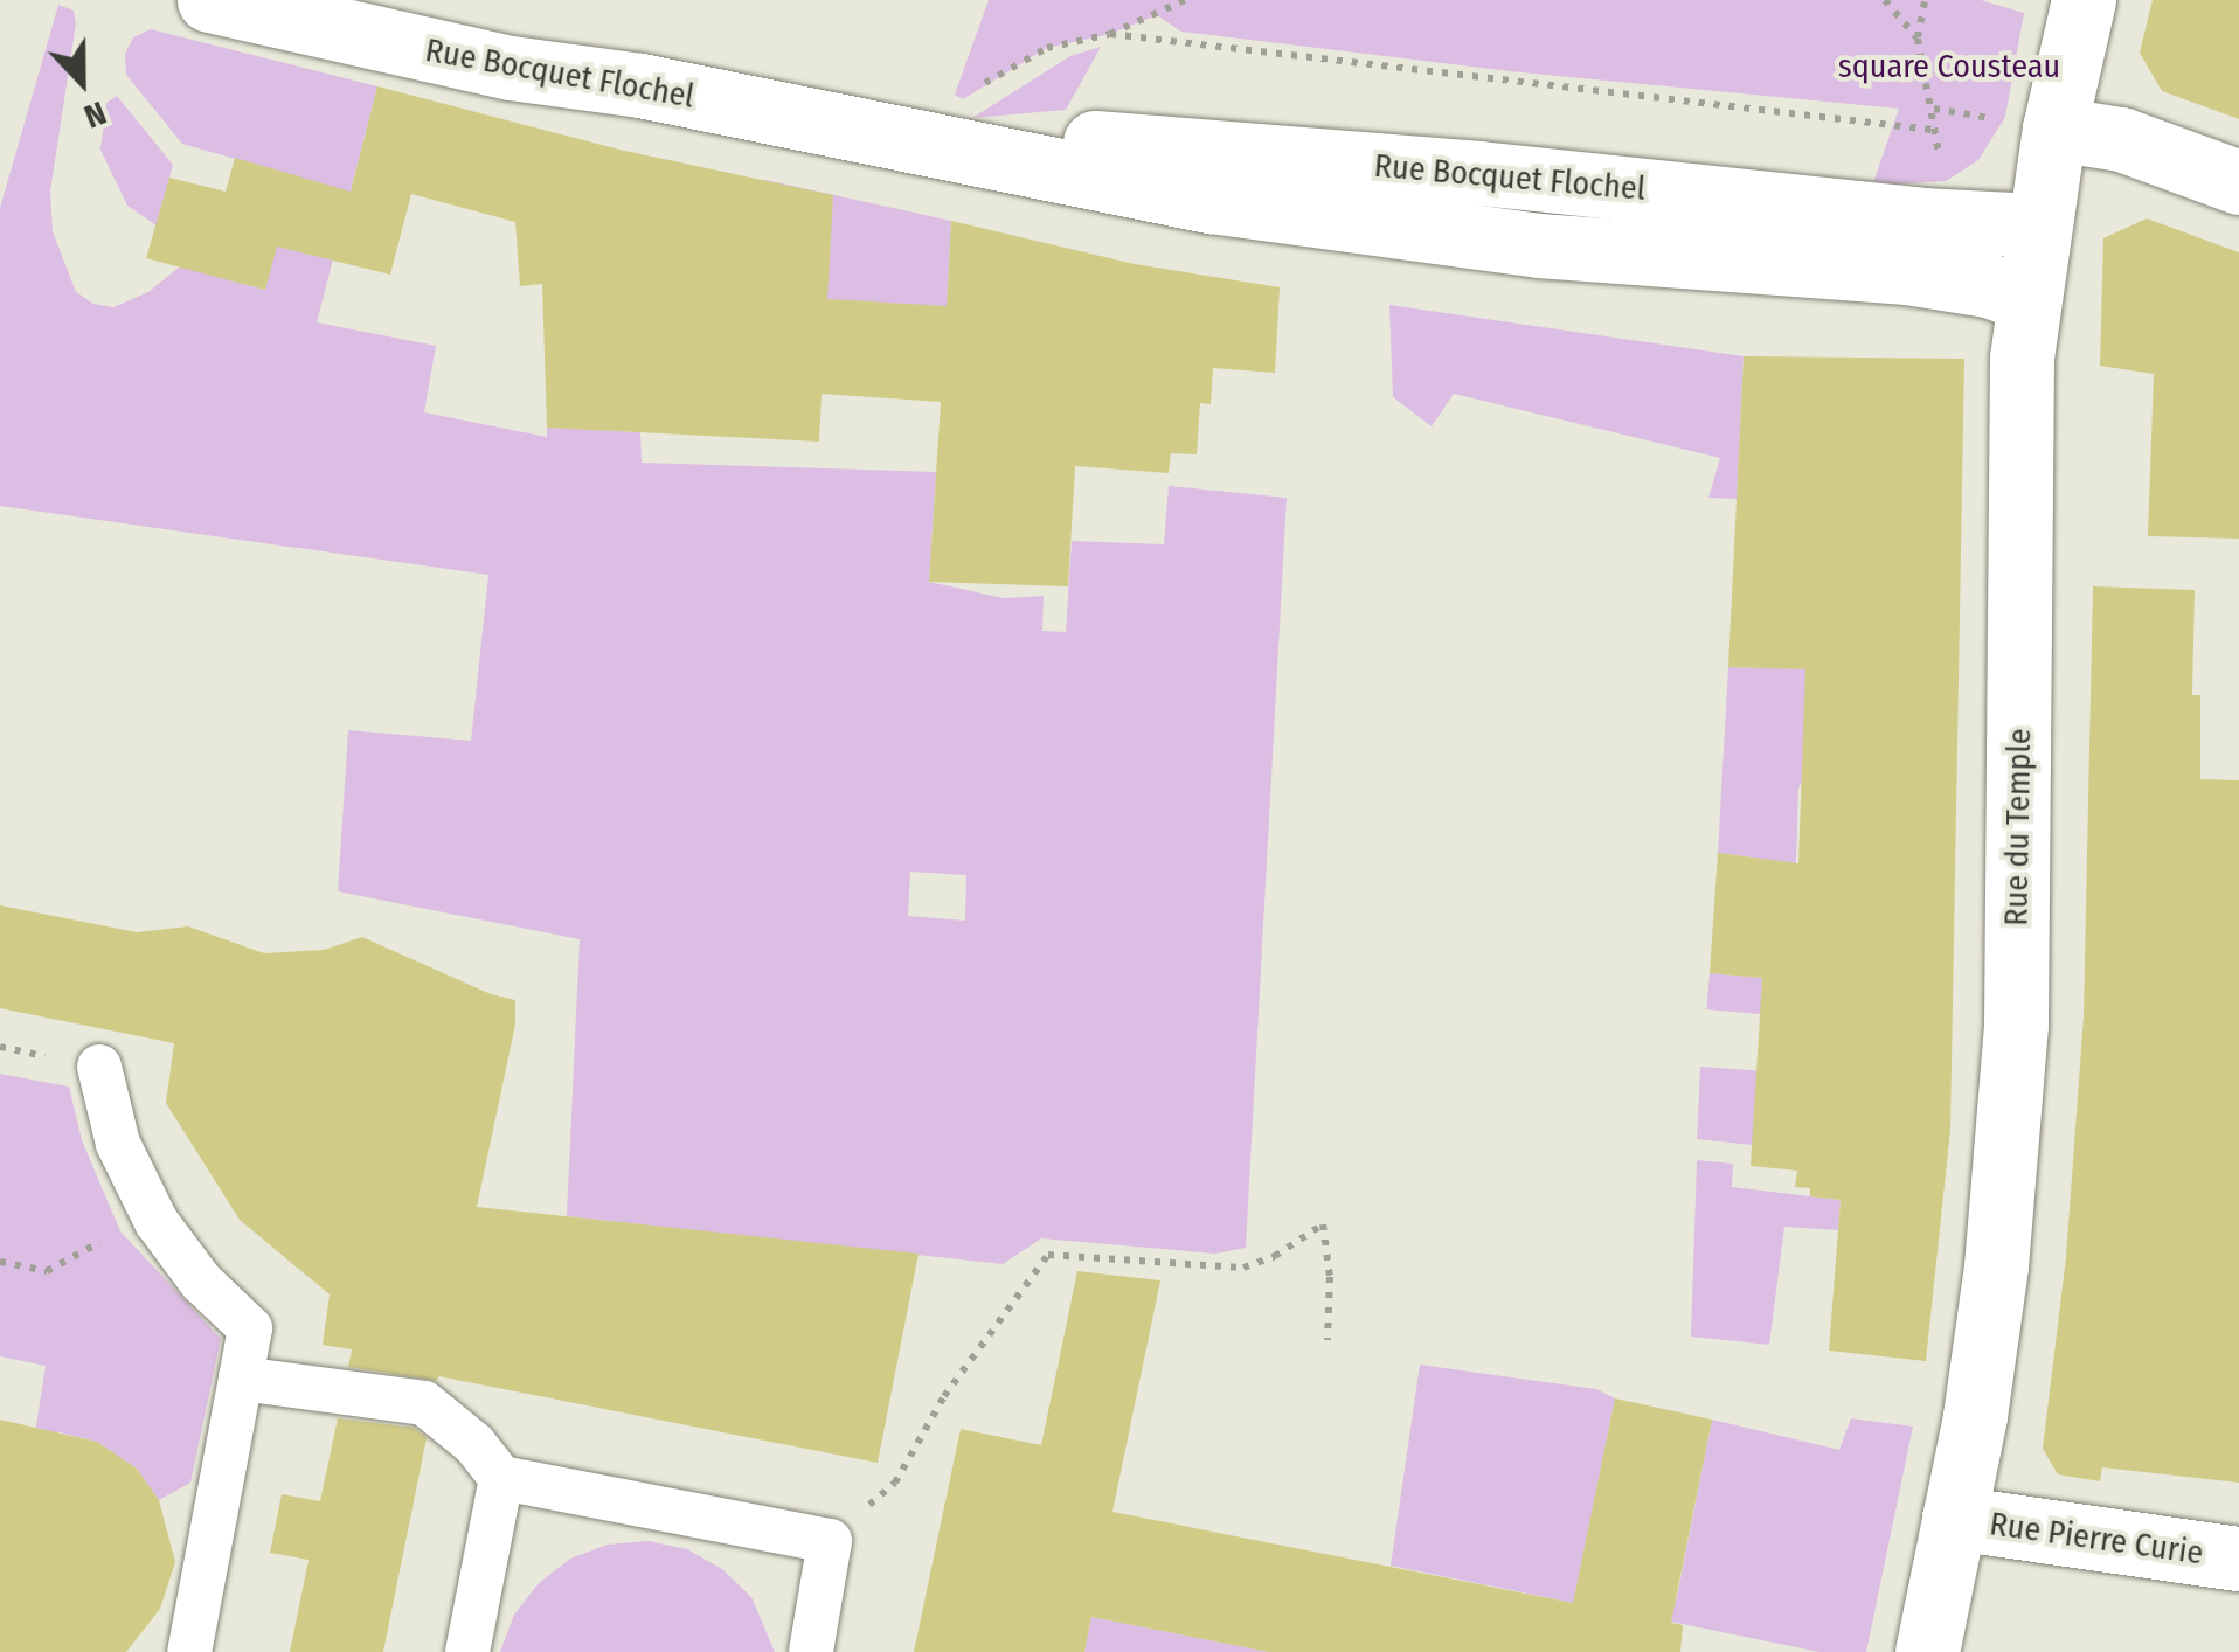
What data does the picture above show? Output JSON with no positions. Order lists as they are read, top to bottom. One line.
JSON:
{"streets":{"street":["Rue Bocquet Flochel","Rue du Temple","Rue Pierre Curie"]},"crossings":[["Rue Bocquet Flochel","Rue du Temple"],["Rue du Temple","Rue Pierre Curie"]],"parks":["square Cousteau"],"north":"bottom"}
